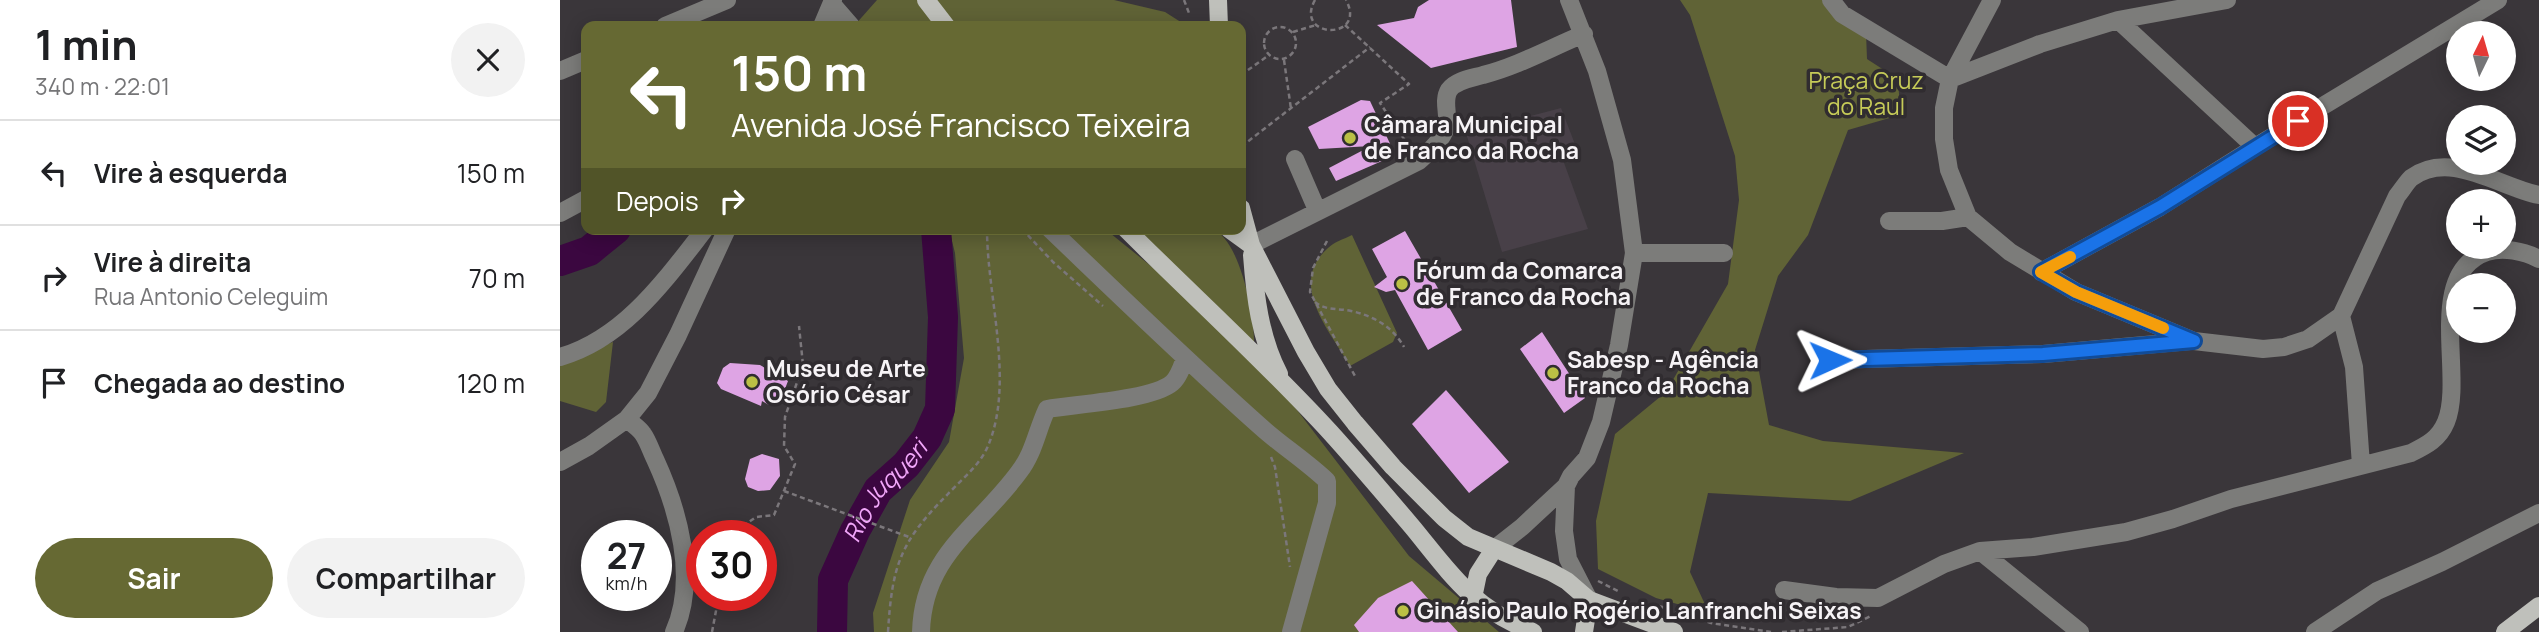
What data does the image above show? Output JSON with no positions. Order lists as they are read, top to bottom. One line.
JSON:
{"water":["Rio Juqueri"],"parks":["Praça Cruz do Raul"],"places":["Câmara Municipal de Franco da Rocha","Fórum da Comarca de Franco da Rocha","Sabesp - Agência Franco da Rocha","Museu de Arte Osório César","Ginásio Paulo Rogério Lanfranchi Seixas"],"north":"top","page":{"heading":["1 min","340 m · 22:01"],"map_buttons":["+","−"],"turn":["150 m","Avenida José Francisco Teixeira"],"list":[{"name":"Vire à esquerda","value":"150 m"},{"name":"Vire à direita","note":"Rua Antonio Celeguim","value":"70 m"},{"name":"Chegada ao destino","value":"120 m"}],"then":"Depois","speed":"27 km/h","limit":"30","buttons":["Sair","Compartilhar"]}}
